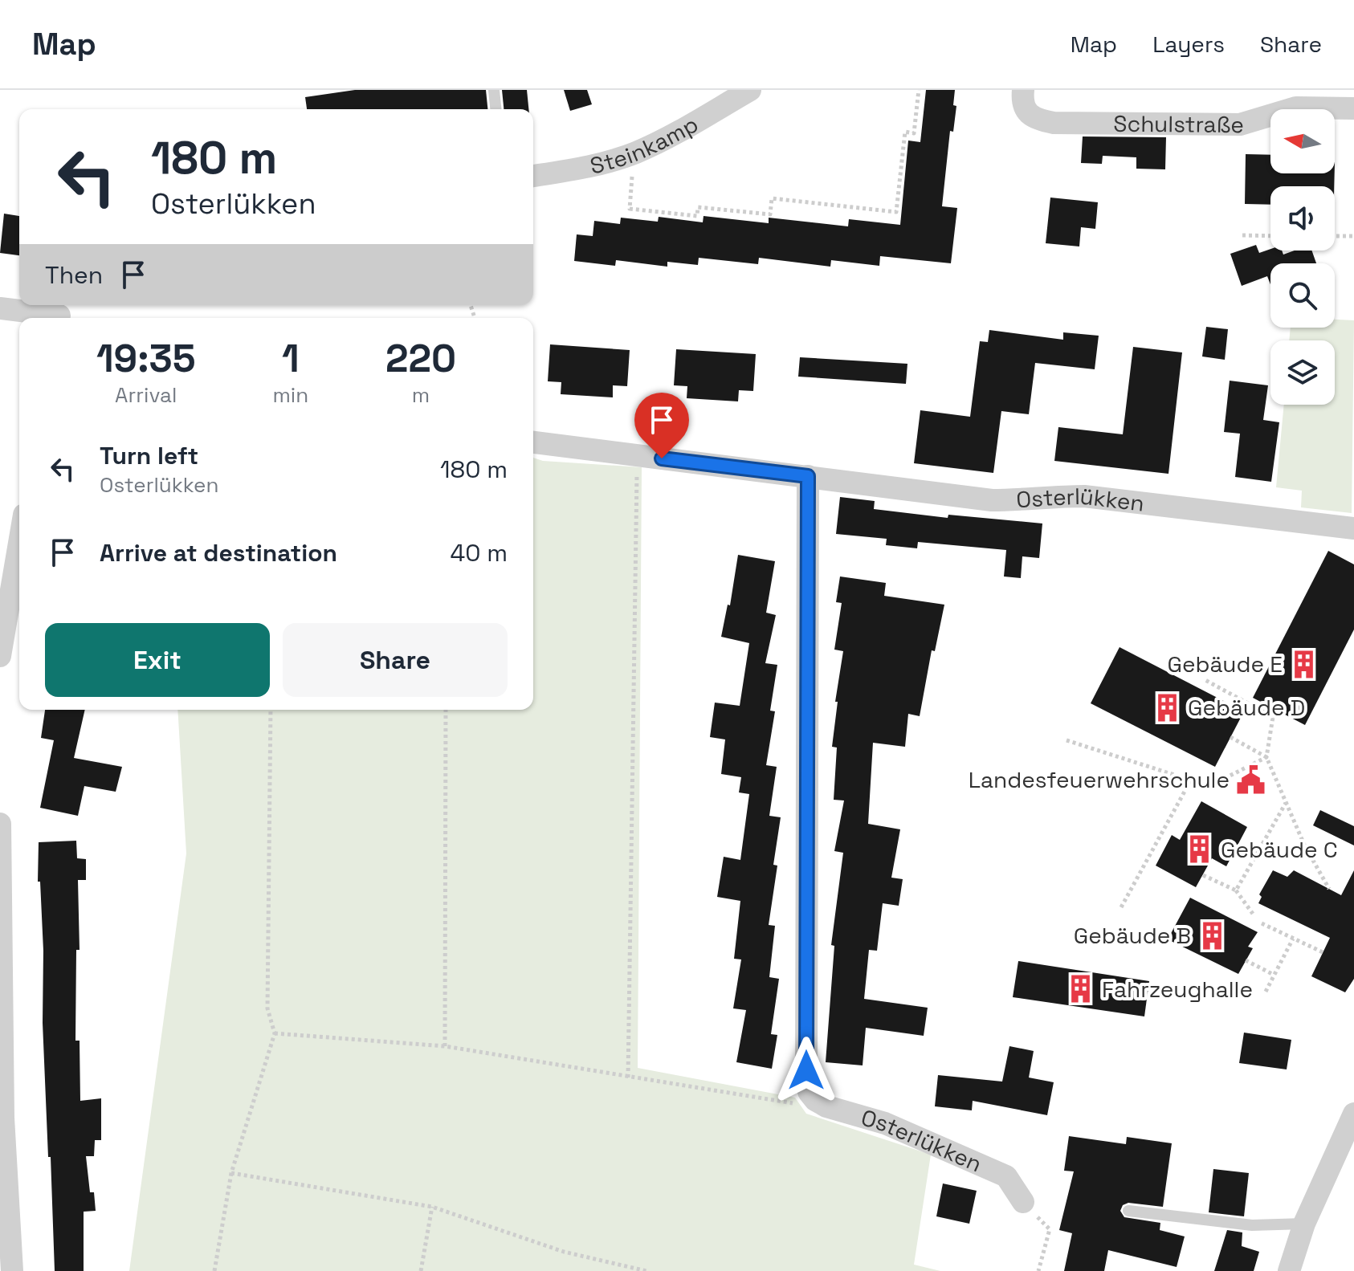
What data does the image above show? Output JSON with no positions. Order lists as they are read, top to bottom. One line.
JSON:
{"streets":{"street":["Schulstraße","Steinkamp","Osterlükken"]},"places":{"building":["Gebäude E","Gebäude D","Gebäude C","Gebäude B","Fahrzeughalle"],"public building":["Landesfeuerwehrschule"]},"north":"left","page":{"header":"Map","nav":["Map","Layers","Share"],"turn":["180 m","Osterlükken"],"then":"Then","eta":["19:35","Arrival","1","min","220","m"],"list":[{"name":"Turn left","note":"Osterlükken","value":"180 m"},{"name":"Arrive at destination","value":"40 m"}],"buttons":["Exit","Share"]}}
